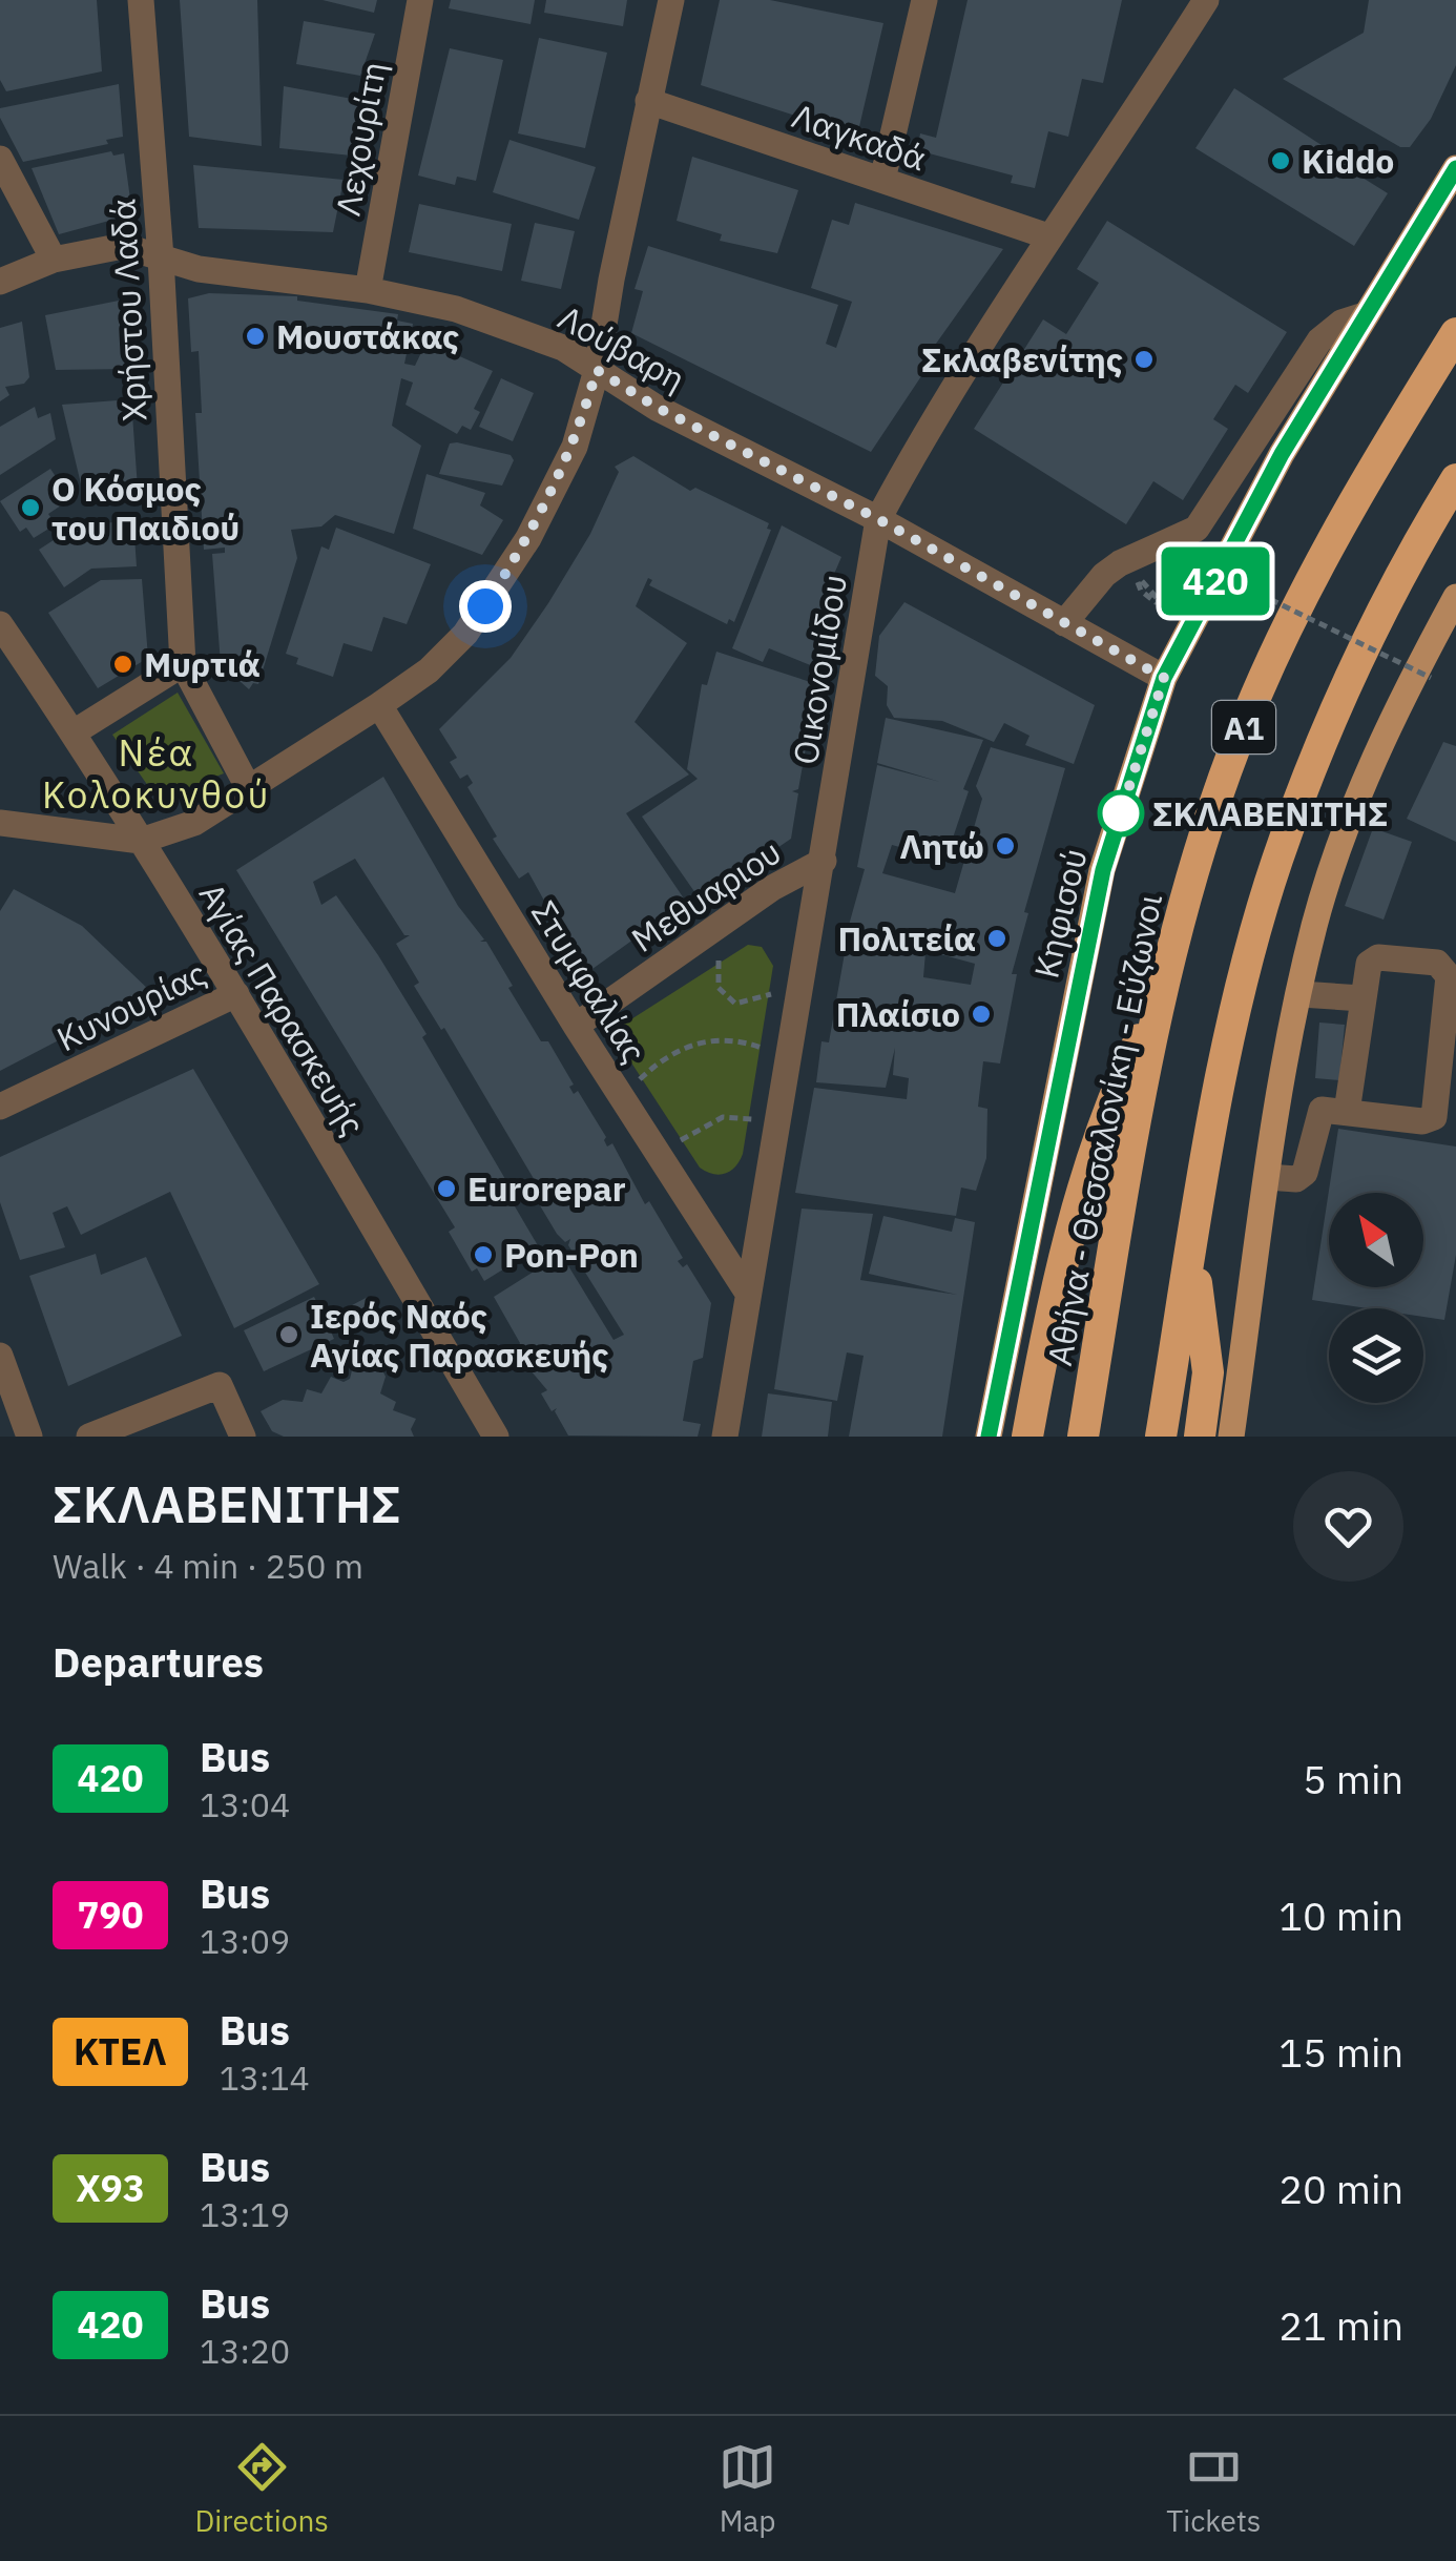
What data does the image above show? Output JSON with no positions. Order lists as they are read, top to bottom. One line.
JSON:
{"streets":{"highway":["Α1","Αθήνα - Θεσσαλονίκη - Εύζωνοι"],"main road":["Κηφισού"],"street":["Λαγκαδά","Λεχουρίτη","Χρήστου Λαδά","Λούβαρη","Οικονομίδου","Μεθυαριου","Στυμφαλίας","Κυνουρίας","Αγίας Παρασκευής"]},"crossings":[["Λαγκαδά","Οικονομίδου"],["Λεχουρίτη","Λούβαρη"],["Χρήστου Λαδά","Λούβαρη"],["Λούβαρη","Οικονομίδου"],["Λούβαρη","Κηφισού"],["Οικονομίδου","Μεθυαριου"],["Οικονομίδου","Στυμφαλίας"],["Μεθυαριου","Στυμφαλίας"],["Κυνουρίας","Αγίας Παρασκευής"]],"districts":["Νέα Κολοκυνθού"],"places":["Kiddo","Μουστάκας","Σκλαβενίτης","Ο Κόσμος του Παιδιού","Μυρτιά","ΣΚΛΑΒΕΝΙΤΗΣ","Λητώ","Πολιτεία","Πλαίσιο","Eurorepar","Pon-Pon","Ιερός Ναός Αγίας Παρασκευής"],"lines":["bus line 420"],"north":"top left","page":{"on_map":"420","heading":[["ΣΚΛΑΒΕΝΙΤΗΣ","Walk · 4 min · 250 m"],"Departures"],"list":[{"mark":"420","name":"Bus","note":"13:04","value":"5 min"},{"mark":"790","name":"Bus","note":"13:09","value":"10 min"},{"mark":"ΚΤΕΛ","name":"Bus","note":"13:14","value":"15 min"},{"mark":"X93","name":"Bus","note":"13:19","value":"20 min"},{"mark":"420","name":"Bus","note":"13:20","value":"21 min"}],"tabs":["Directions","Map","Tickets"]}}
